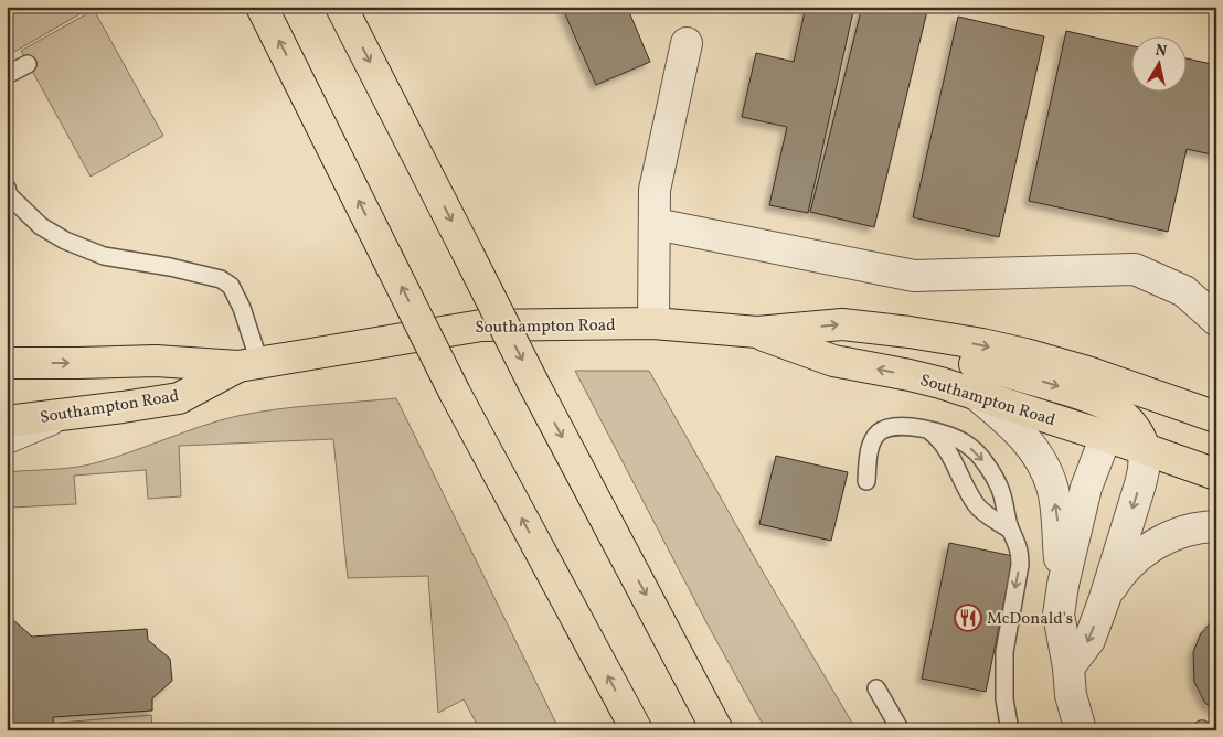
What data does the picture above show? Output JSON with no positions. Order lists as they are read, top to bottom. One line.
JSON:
{"streets":{"main road":["Southampton Road"]},"places":{"restaurant":["McDonald's"]},"north":"top"}
